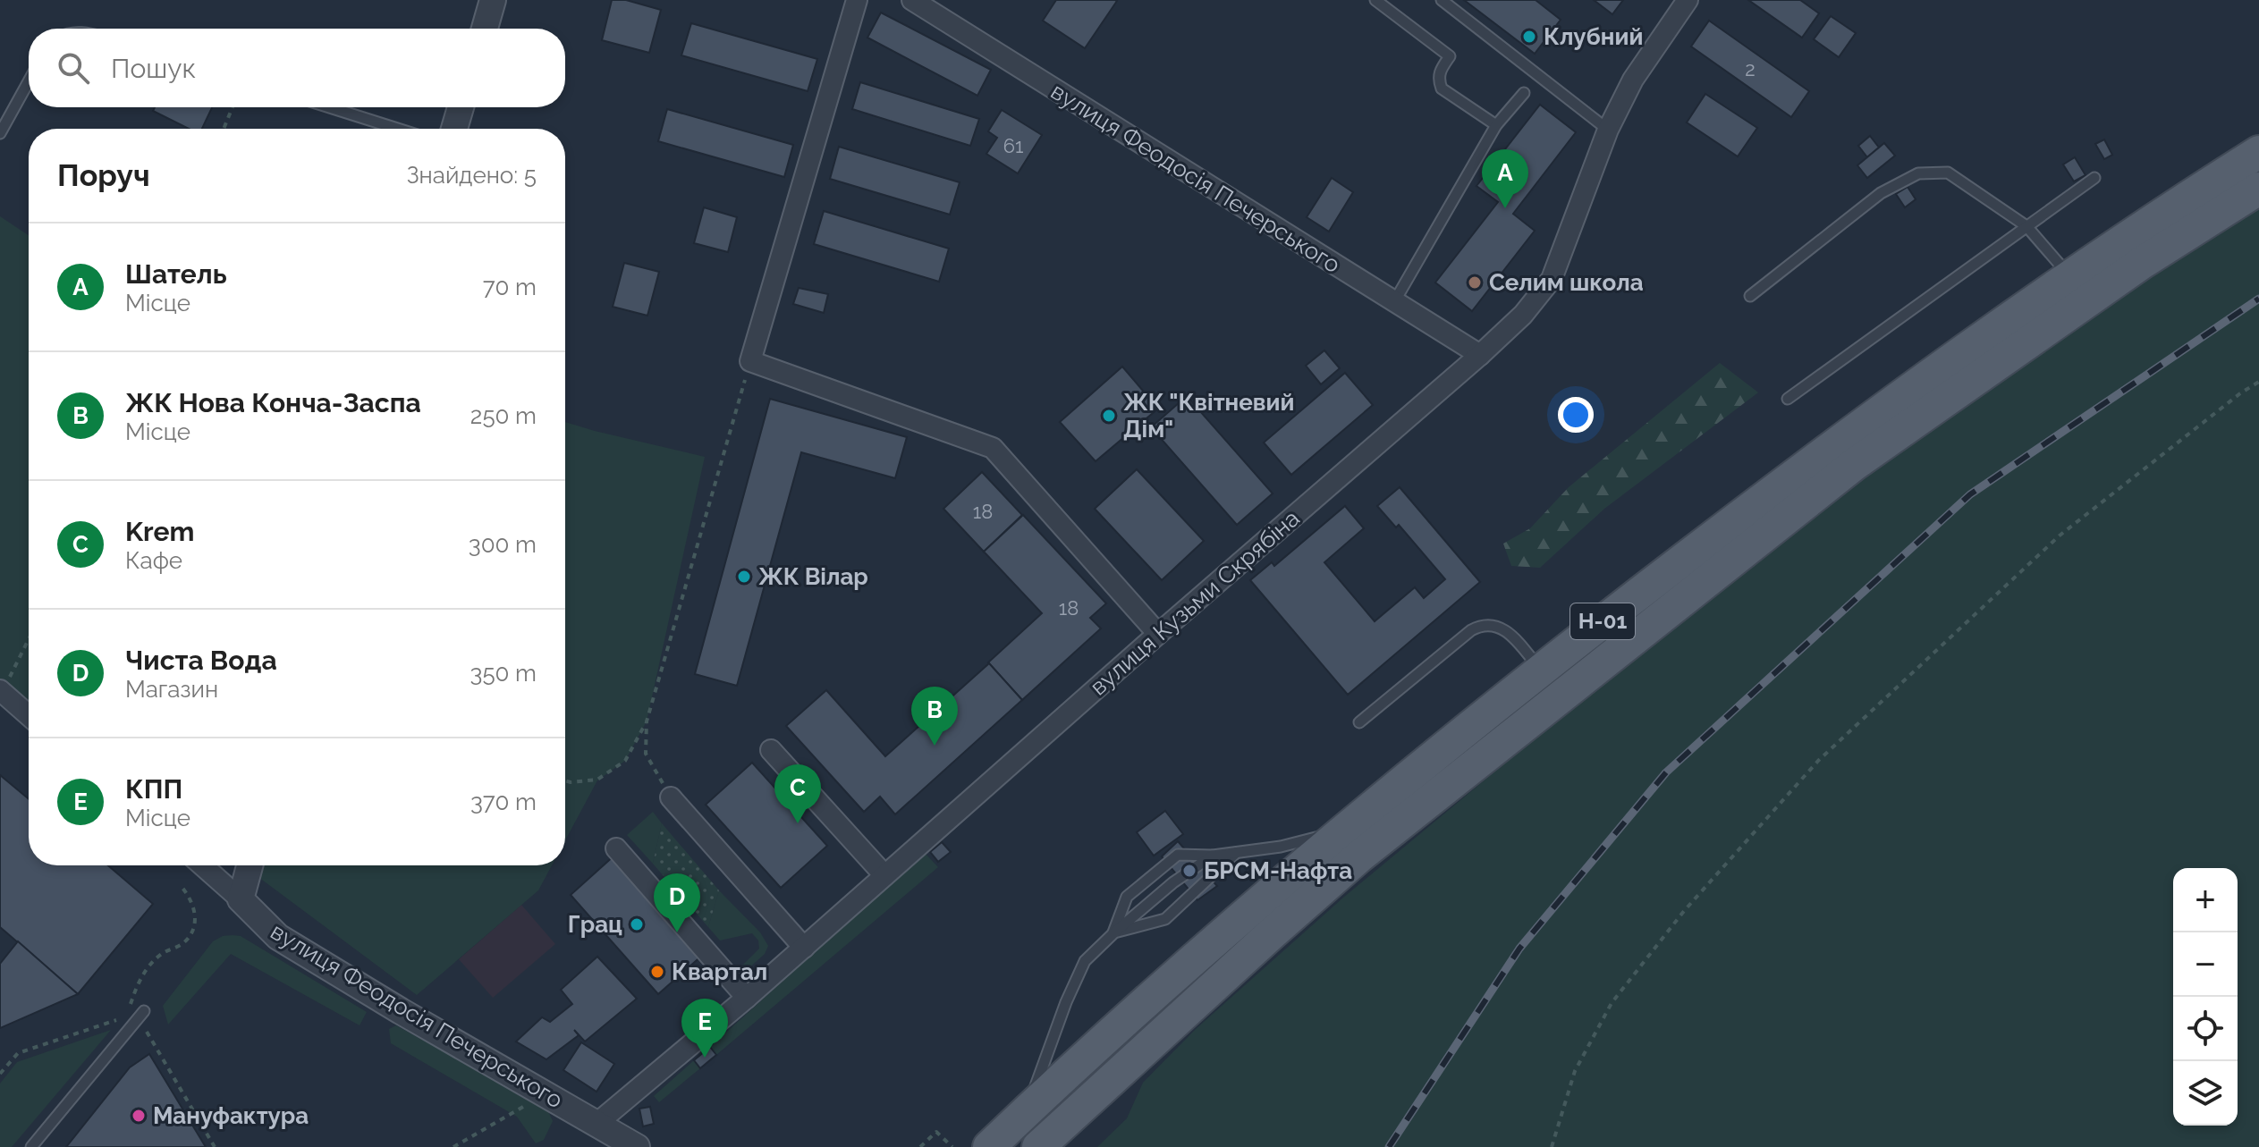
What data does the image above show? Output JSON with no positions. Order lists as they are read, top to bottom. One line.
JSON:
{"streets":{"main road":["Н-01"],"street":["вулиця Феодосія Печерського","вулиця Кузьми Скрябіна"]},"crossings":[["вулиця Феодосія Печерського","вулиця Кузьми Скрябіна"]],"places":["Клубний","Селим школа","ЖК \"Квітневий Дім\"","ЖК Вілар","БРСМ-Нафта","Грац","Квартал","Мануфактура"],"house_numbers":["2","61","18","18"],"page":{"search":"Пошук","heading":["Поруч","Знайдено: 5"],"pins":["A","B","C","D","E"],"list":[{"mark":"A","name":"Шатель","note":"Місце","value":"70 m"},{"mark":"B","name":"ЖК Нова Конча-Заспа","note":"Місце","value":"250 m"},{"mark":"C","name":"Krem","note":"Кафе","value":"300 m"},{"mark":"D","name":"Чиста Вода","note":"Магазин","value":"350 m"},{"mark":"E","name":"КПП","note":"Місце","value":"370 m"}],"map_buttons":["+","−"]}}
